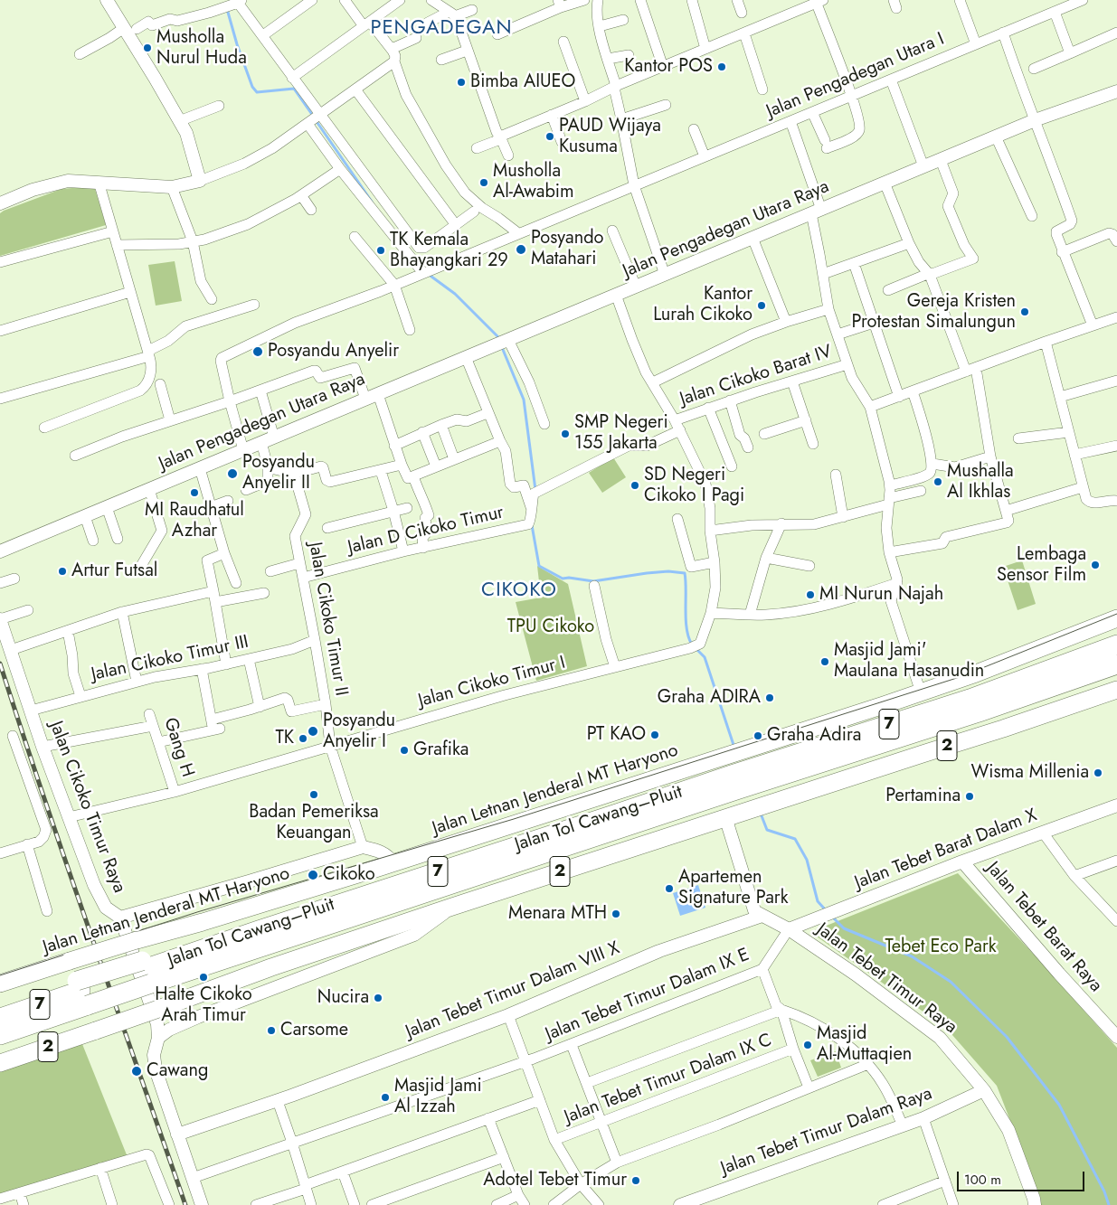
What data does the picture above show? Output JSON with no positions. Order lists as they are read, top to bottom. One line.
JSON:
{"streets":{"highway":["7","2","Jalan Letnan Jenderal MT Haryono","Jalan Tol Cawang–Pluit"],"street":["Jalan Pengadegan Utara I","Jalan Pengadegan Utara Raya","Jalan Cikoko Barat IV","Jalan D Cikoko Timur","Jalan Cikoko Timur II","Jalan Cikoko Timur III","Jalan Cikoko Timur I","Gang H","Jalan Cikoko Timur Raya","Jalan Tebet Barat Dalam X","Jalan Tebet Barat Raya","Jalan Tebet Timur Raya","Jalan Tebet Timur Dalam VIII X","Jalan Tebet Timur Dalam IX E","Jalan Tebet Timur Dalam IX C","Jalan Tebet Timur Dalam Raya"]},"crossings":[["Jalan Pengadegan Utara Raya","Jalan Cikoko Barat IV"],["Jalan Cikoko Barat IV","Jalan D Cikoko Timur"],["Jalan Cikoko Barat IV","Jalan Cikoko Timur I"],["Jalan D Cikoko Timur","Jalan Cikoko Timur II"],["Jalan Cikoko Timur II","Jalan Cikoko Timur III"],["Jalan Cikoko Timur II","Jalan Cikoko Timur I"],["Jalan Cikoko Timur II","Jalan Cikoko Timur Raya"],["Jalan Cikoko Timur III","Jalan Cikoko Timur Raya"],["Jalan Cikoko Timur I","Gang H"],["Jalan Cikoko Timur I","Jalan Cikoko Timur Raya"],["7","Jalan Tol Cawang–Pluit"],["2","Jalan Tebet Timur Raya"],["Jalan Tebet Barat Dalam X","Jalan Tebet Barat Raya"],["Jalan Tebet Barat Dalam X","Jalan Tebet Timur Raya"],["Jalan Tebet Barat Dalam X","Jalan Tebet Timur Dalam IX E"],["Jalan Tebet Timur Raya","Jalan Tebet Timur Dalam VIII X"],["Jalan Tebet Timur Raya","Jalan Tebet Timur Dalam IX E"],["Jalan Tebet Timur Raya","Jalan Tebet Timur Dalam Raya"]],"districts":["PENGADEGAN","CIKOKO"],"parks":["TPU Cikoko","Tebet Eco Park"],"places":["Musholla Nurul Huda","Kantor POS","Bimba AIUEO","PAUD Wijaya Kusuma","Musholla Al-Awabim","Posyando Matahari","TK Kemala Bhayangkari 29","Kantor Lurah Cikoko","Gereja Kristen Protestan Simalungun","Posyandu Anyelir","SMP Negeri 155 Jakarta","Posyandu Anyelir II","Mushalla Al Ikhlas","SD Negeri Cikoko I Pagi","MI Raudhatul Azhar","Lembaga Sensor Film","Artur Futsal","MI Nurun Najah","Masjid Jami' Maulana Hasanudin","Graha ADIRA","Posyandu Anyelir I","PT KAO","Graha Adira","TK","Grafika","Wisma Millenia","Badan Pemeriksa Keuangan","Pertamina","Cikoko","Apartemen Signature Park","Menara MTH","Halte Cikoko Arah Timur","Nucira","Carsome","Masjid Al-Muttaqien","Cawang","Masjid Jami Al Izzah","Adotel Tebet Timur"],"scale_bar":"100 m"}
